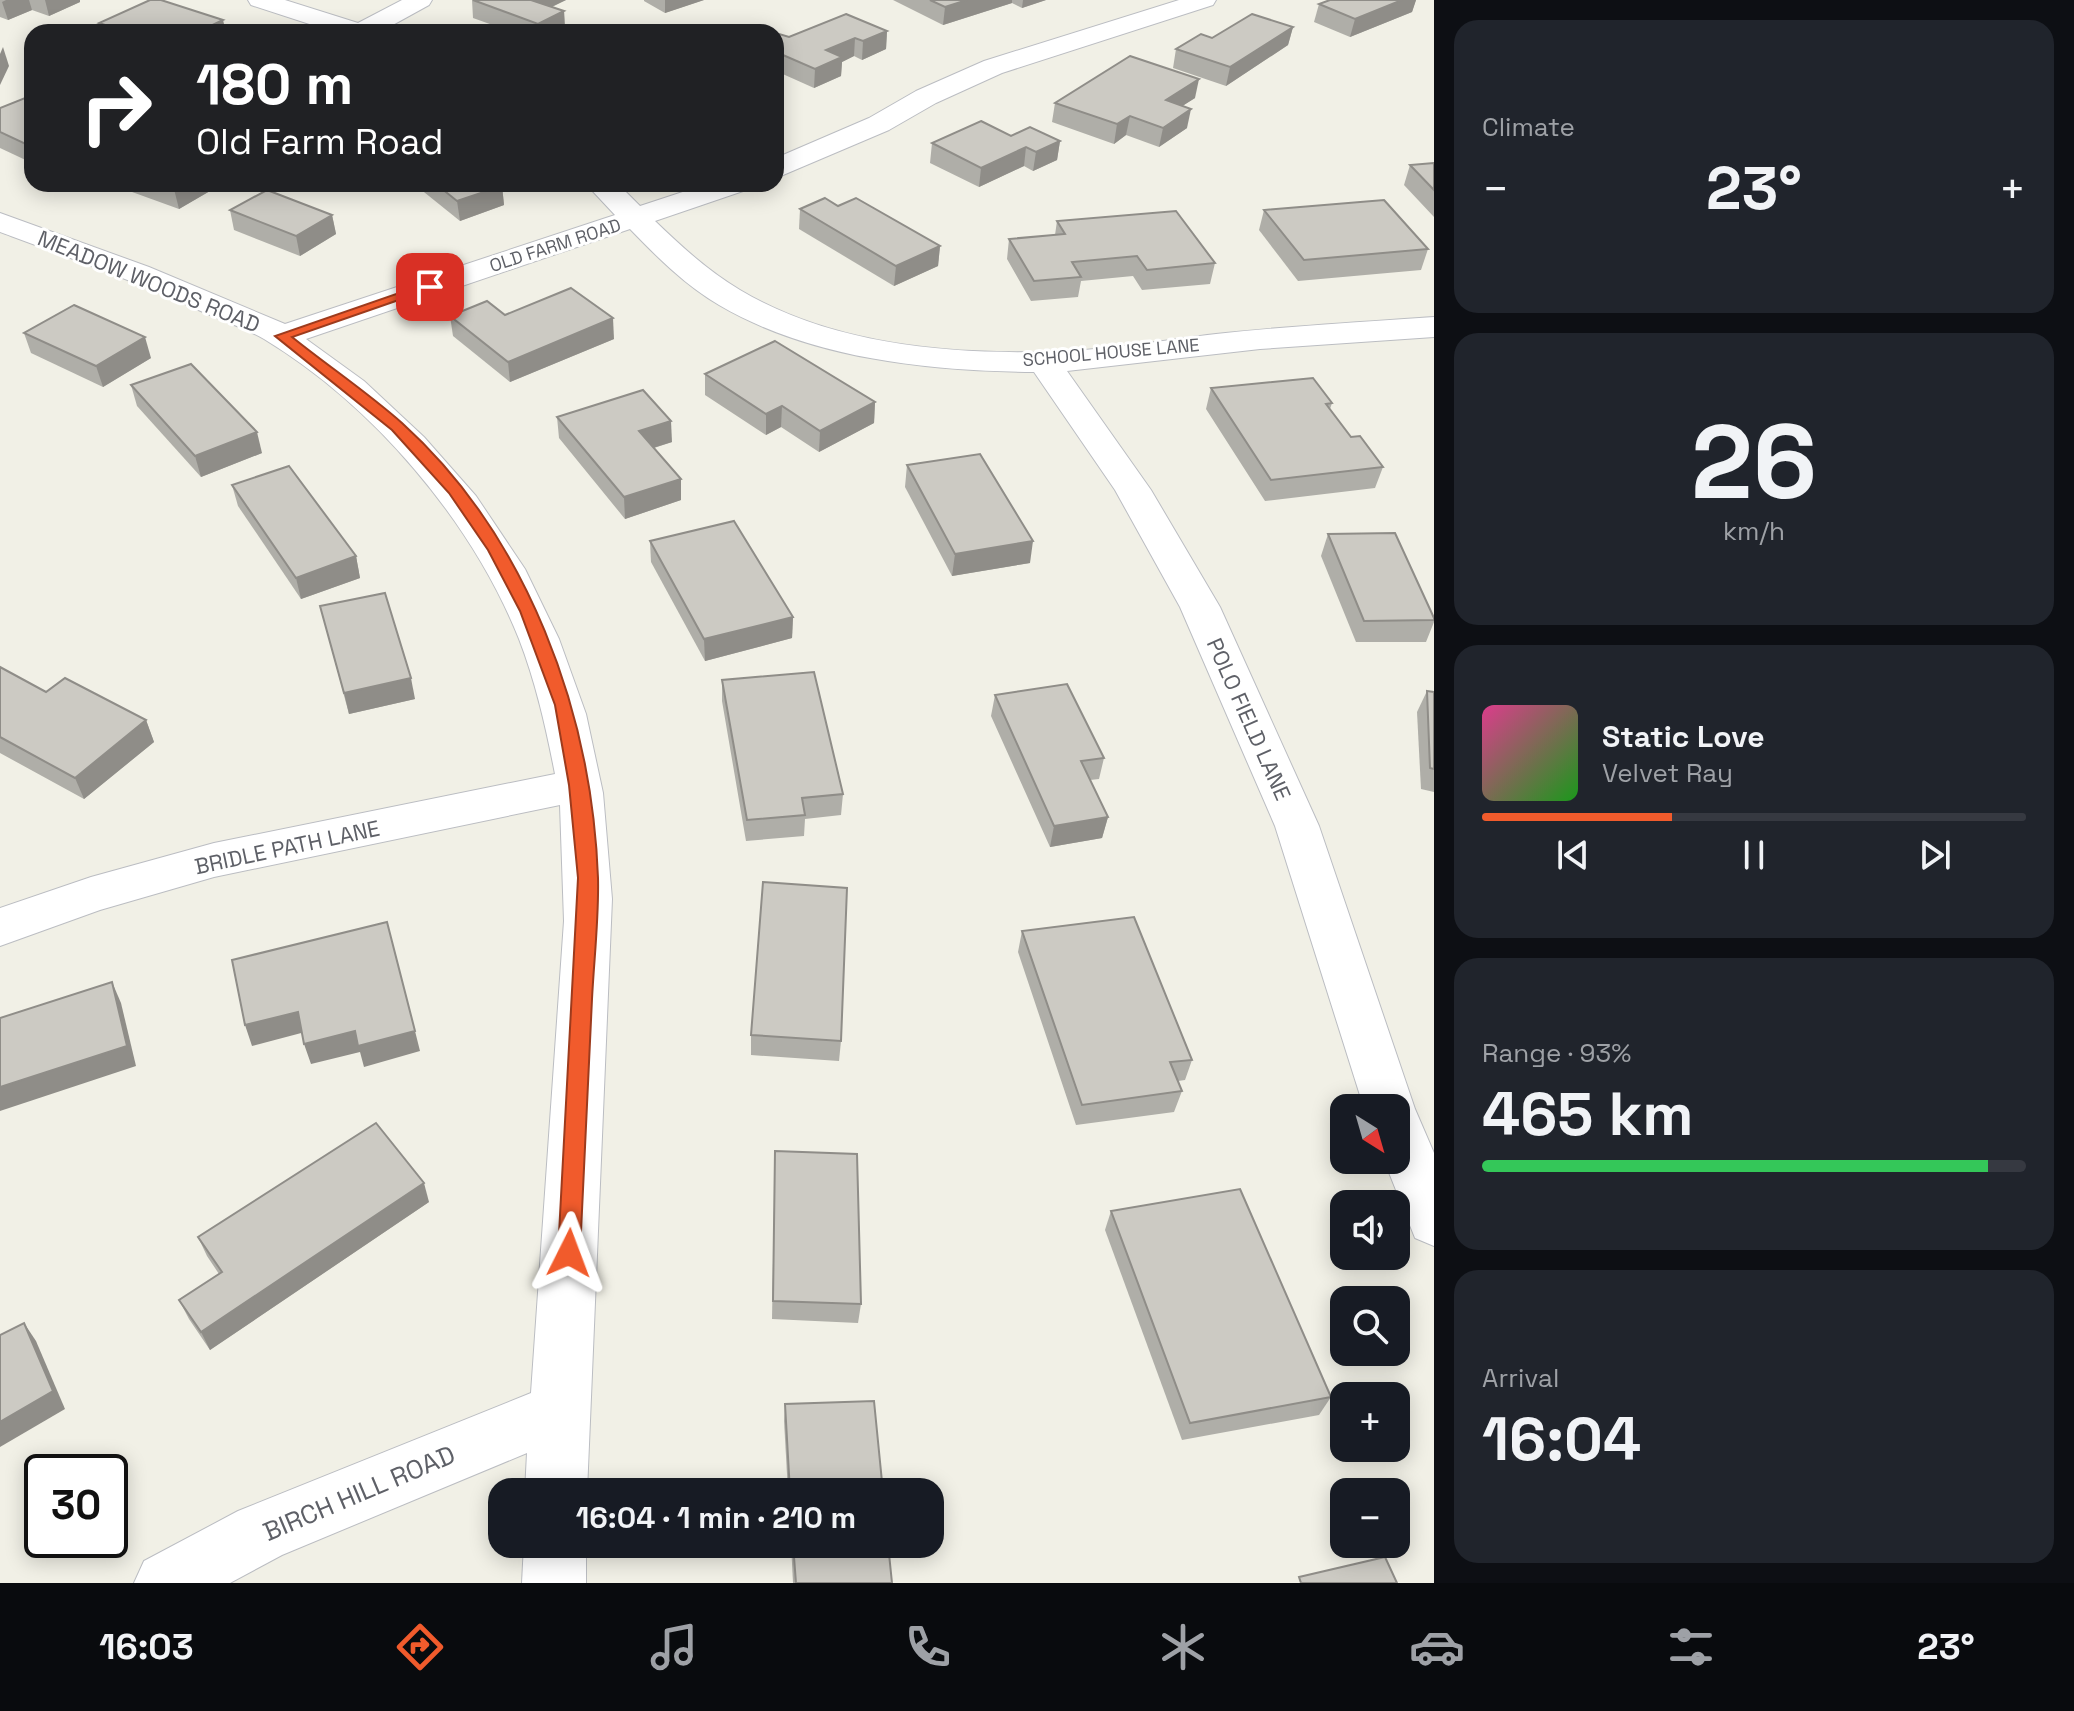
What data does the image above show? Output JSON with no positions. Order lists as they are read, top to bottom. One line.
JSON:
{"streets":{"street":["OLD FARM ROAD","MEADOW WOODS ROAD","SCHOOL HOUSE LANE","POLO FIELD LANE","BRIDLE PATH LANE","BIRCH HILL ROAD"]},"crossings":[["OLD FARM ROAD","MEADOW WOODS ROAD"],["OLD FARM ROAD","SCHOOL HOUSE LANE"],["MEADOW WOODS ROAD","BRIDLE PATH LANE"],["MEADOW WOODS ROAD","BIRCH HILL ROAD"],["SCHOOL HOUSE LANE","POLO FIELD LANE"]],"north":"bottom right","page":{"tile":["Climate",["26","km/h"],["Range · 93%","465 km"],["Arrival","16:04"]],"turn":["180 m","Old Farm Road"],"heat":["−","23°","+"],"song":["Static Love","Velvet Ray"],"map_buttons":["+","−"],"limit":"30","trip":"16:04 · 1 min · 210 m","tabs":["16:03","23°"]}}
